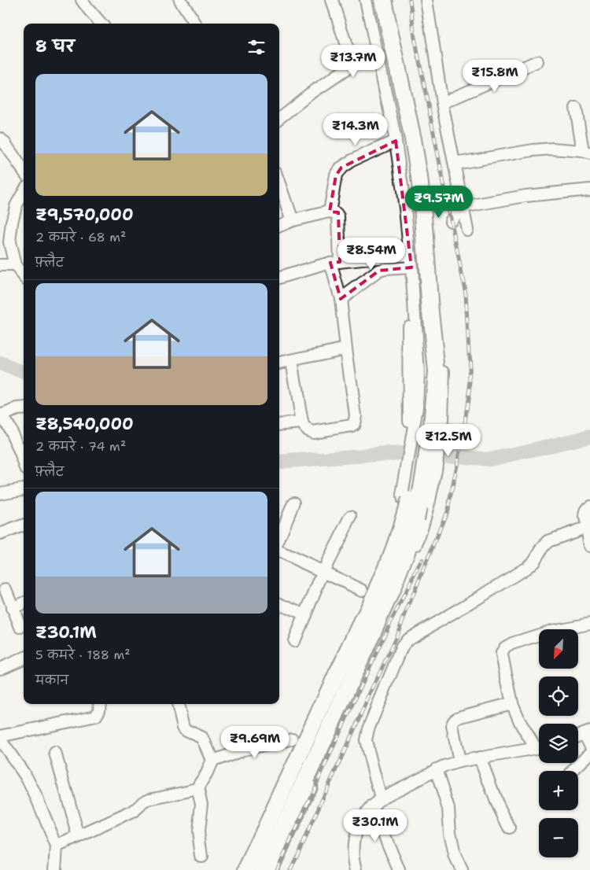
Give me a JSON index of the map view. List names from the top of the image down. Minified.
{"north":"bottom left","page":{"heading":"8 घर","price":["₹13.7M","₹15.8M","₹14.3M","₹9.57M","₹8.54M","₹12.5M","₹9.69M","₹30.1M"],"list":[{"name":"₹9,570,000","note":"2 कमरे · 68 m² · फ़्लैट"},{"name":"₹8,540,000","note":"2 कमरे · 74 m² · फ़्लैट"},{"name":"₹30.1M","note":"5 कमरे · 188 m² · मकान"}],"map_buttons":["+","−"]}}
